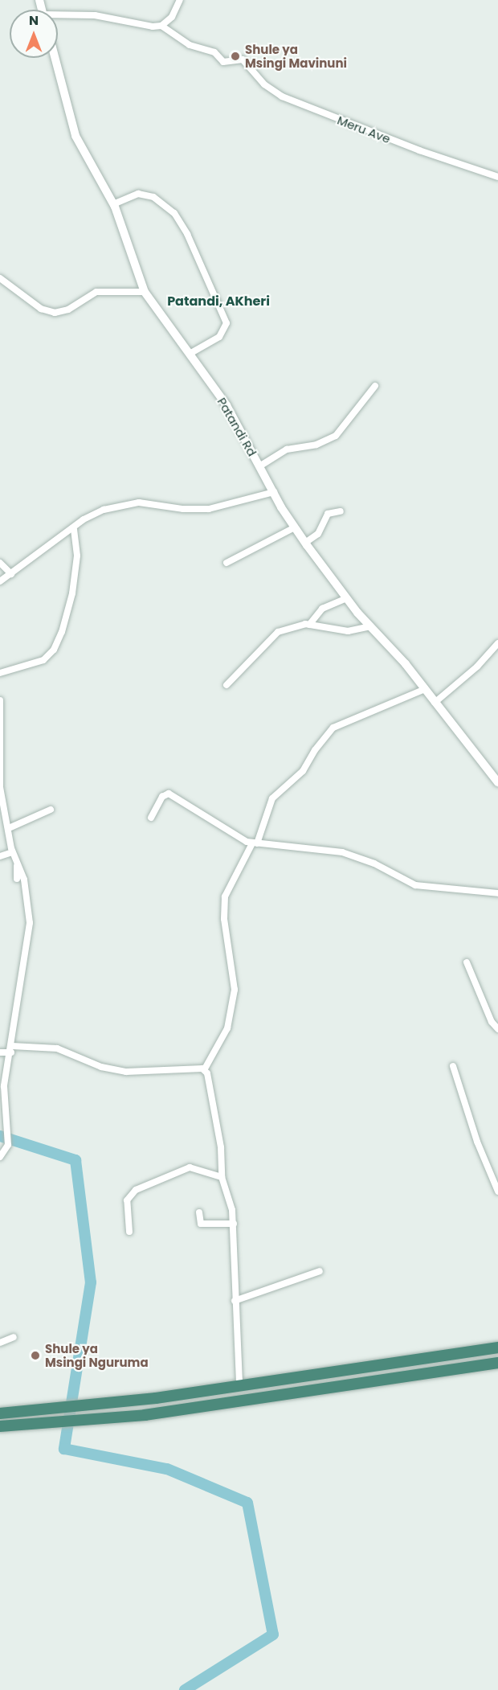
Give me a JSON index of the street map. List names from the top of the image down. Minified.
{"streets":{"street":["Meru Ave","Patandi Rd"]},"districts":["Patandi, AKheri"],"places":["Shule ya Msingi Mavinuni","Shule ya Msingi Nguruma"],"north":"top"}
